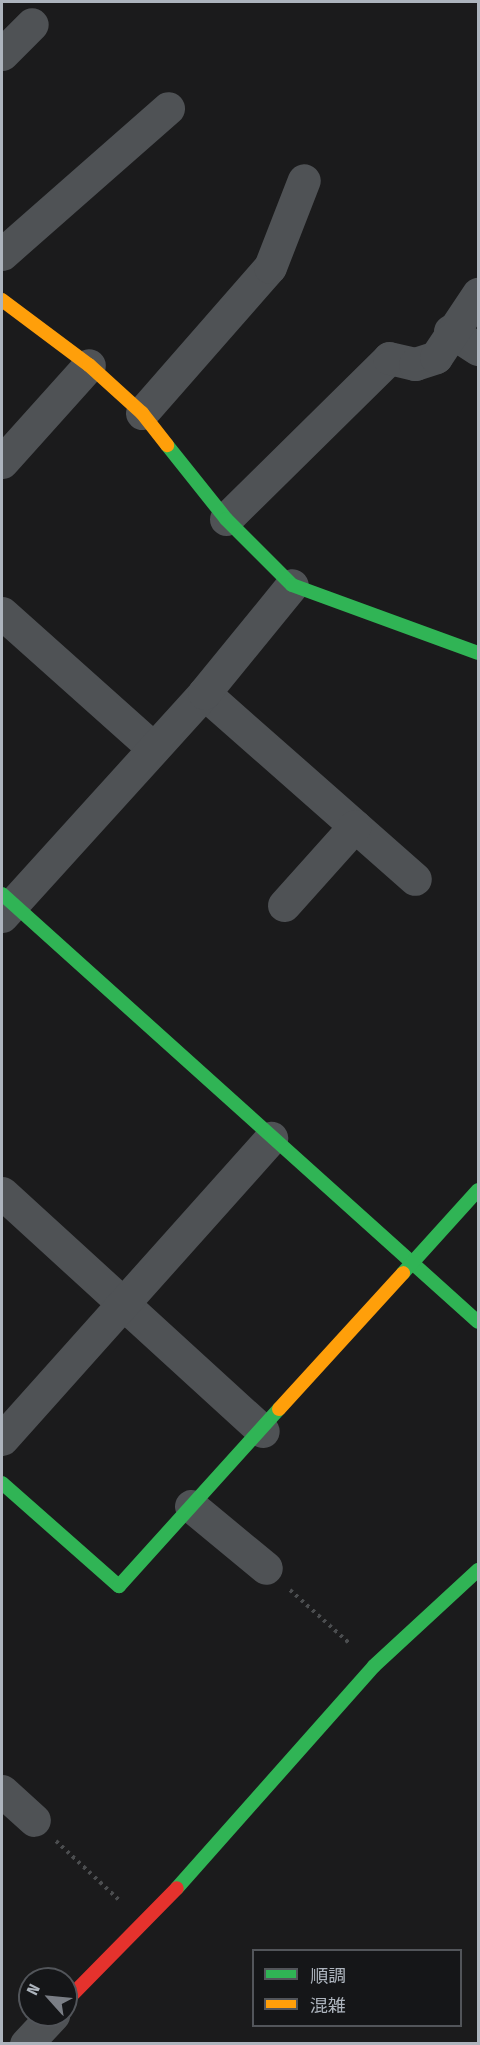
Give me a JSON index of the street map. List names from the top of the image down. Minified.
{"legend":["順調","混雑"],"north":"top left"}
